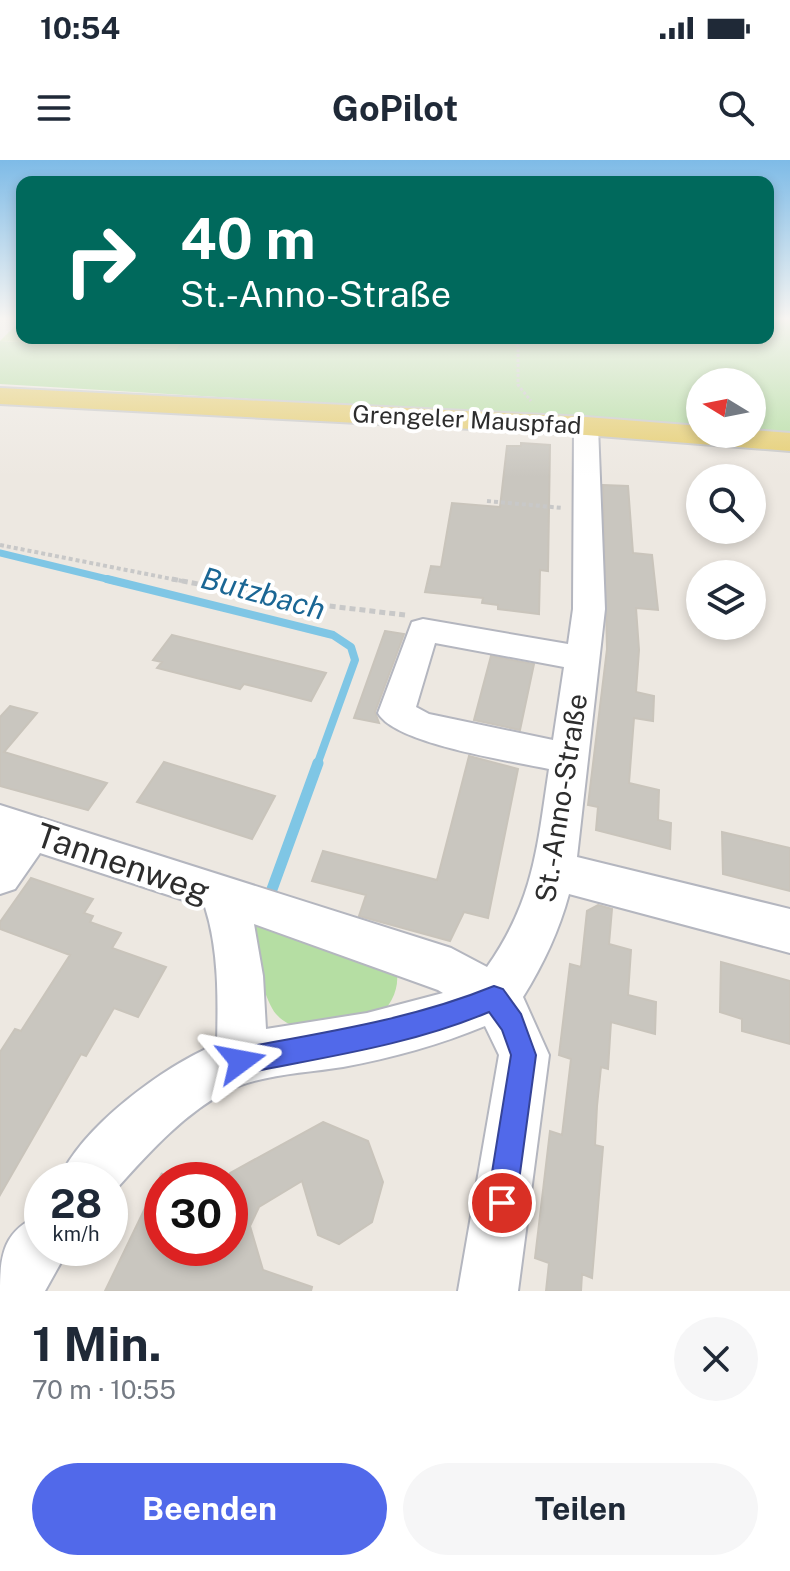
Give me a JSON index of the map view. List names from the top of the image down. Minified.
{"streets":{"main road":["Grengeler Mauspfad"],"street":["St.-Anno-Straße","Tannenweg"]},"crossings":[["Grengeler Mauspfad","St.-Anno-Straße"]],"water":["Butzbach"],"north":"left","page":{"status":"10:54","header":"GoPilot","turn":["40 m","St.-Anno-Straße"],"speed":"28 km/h","limit":"30","heading":["1 Min.","70 m · 10:55"],"buttons":["Beenden","Teilen"]}}
